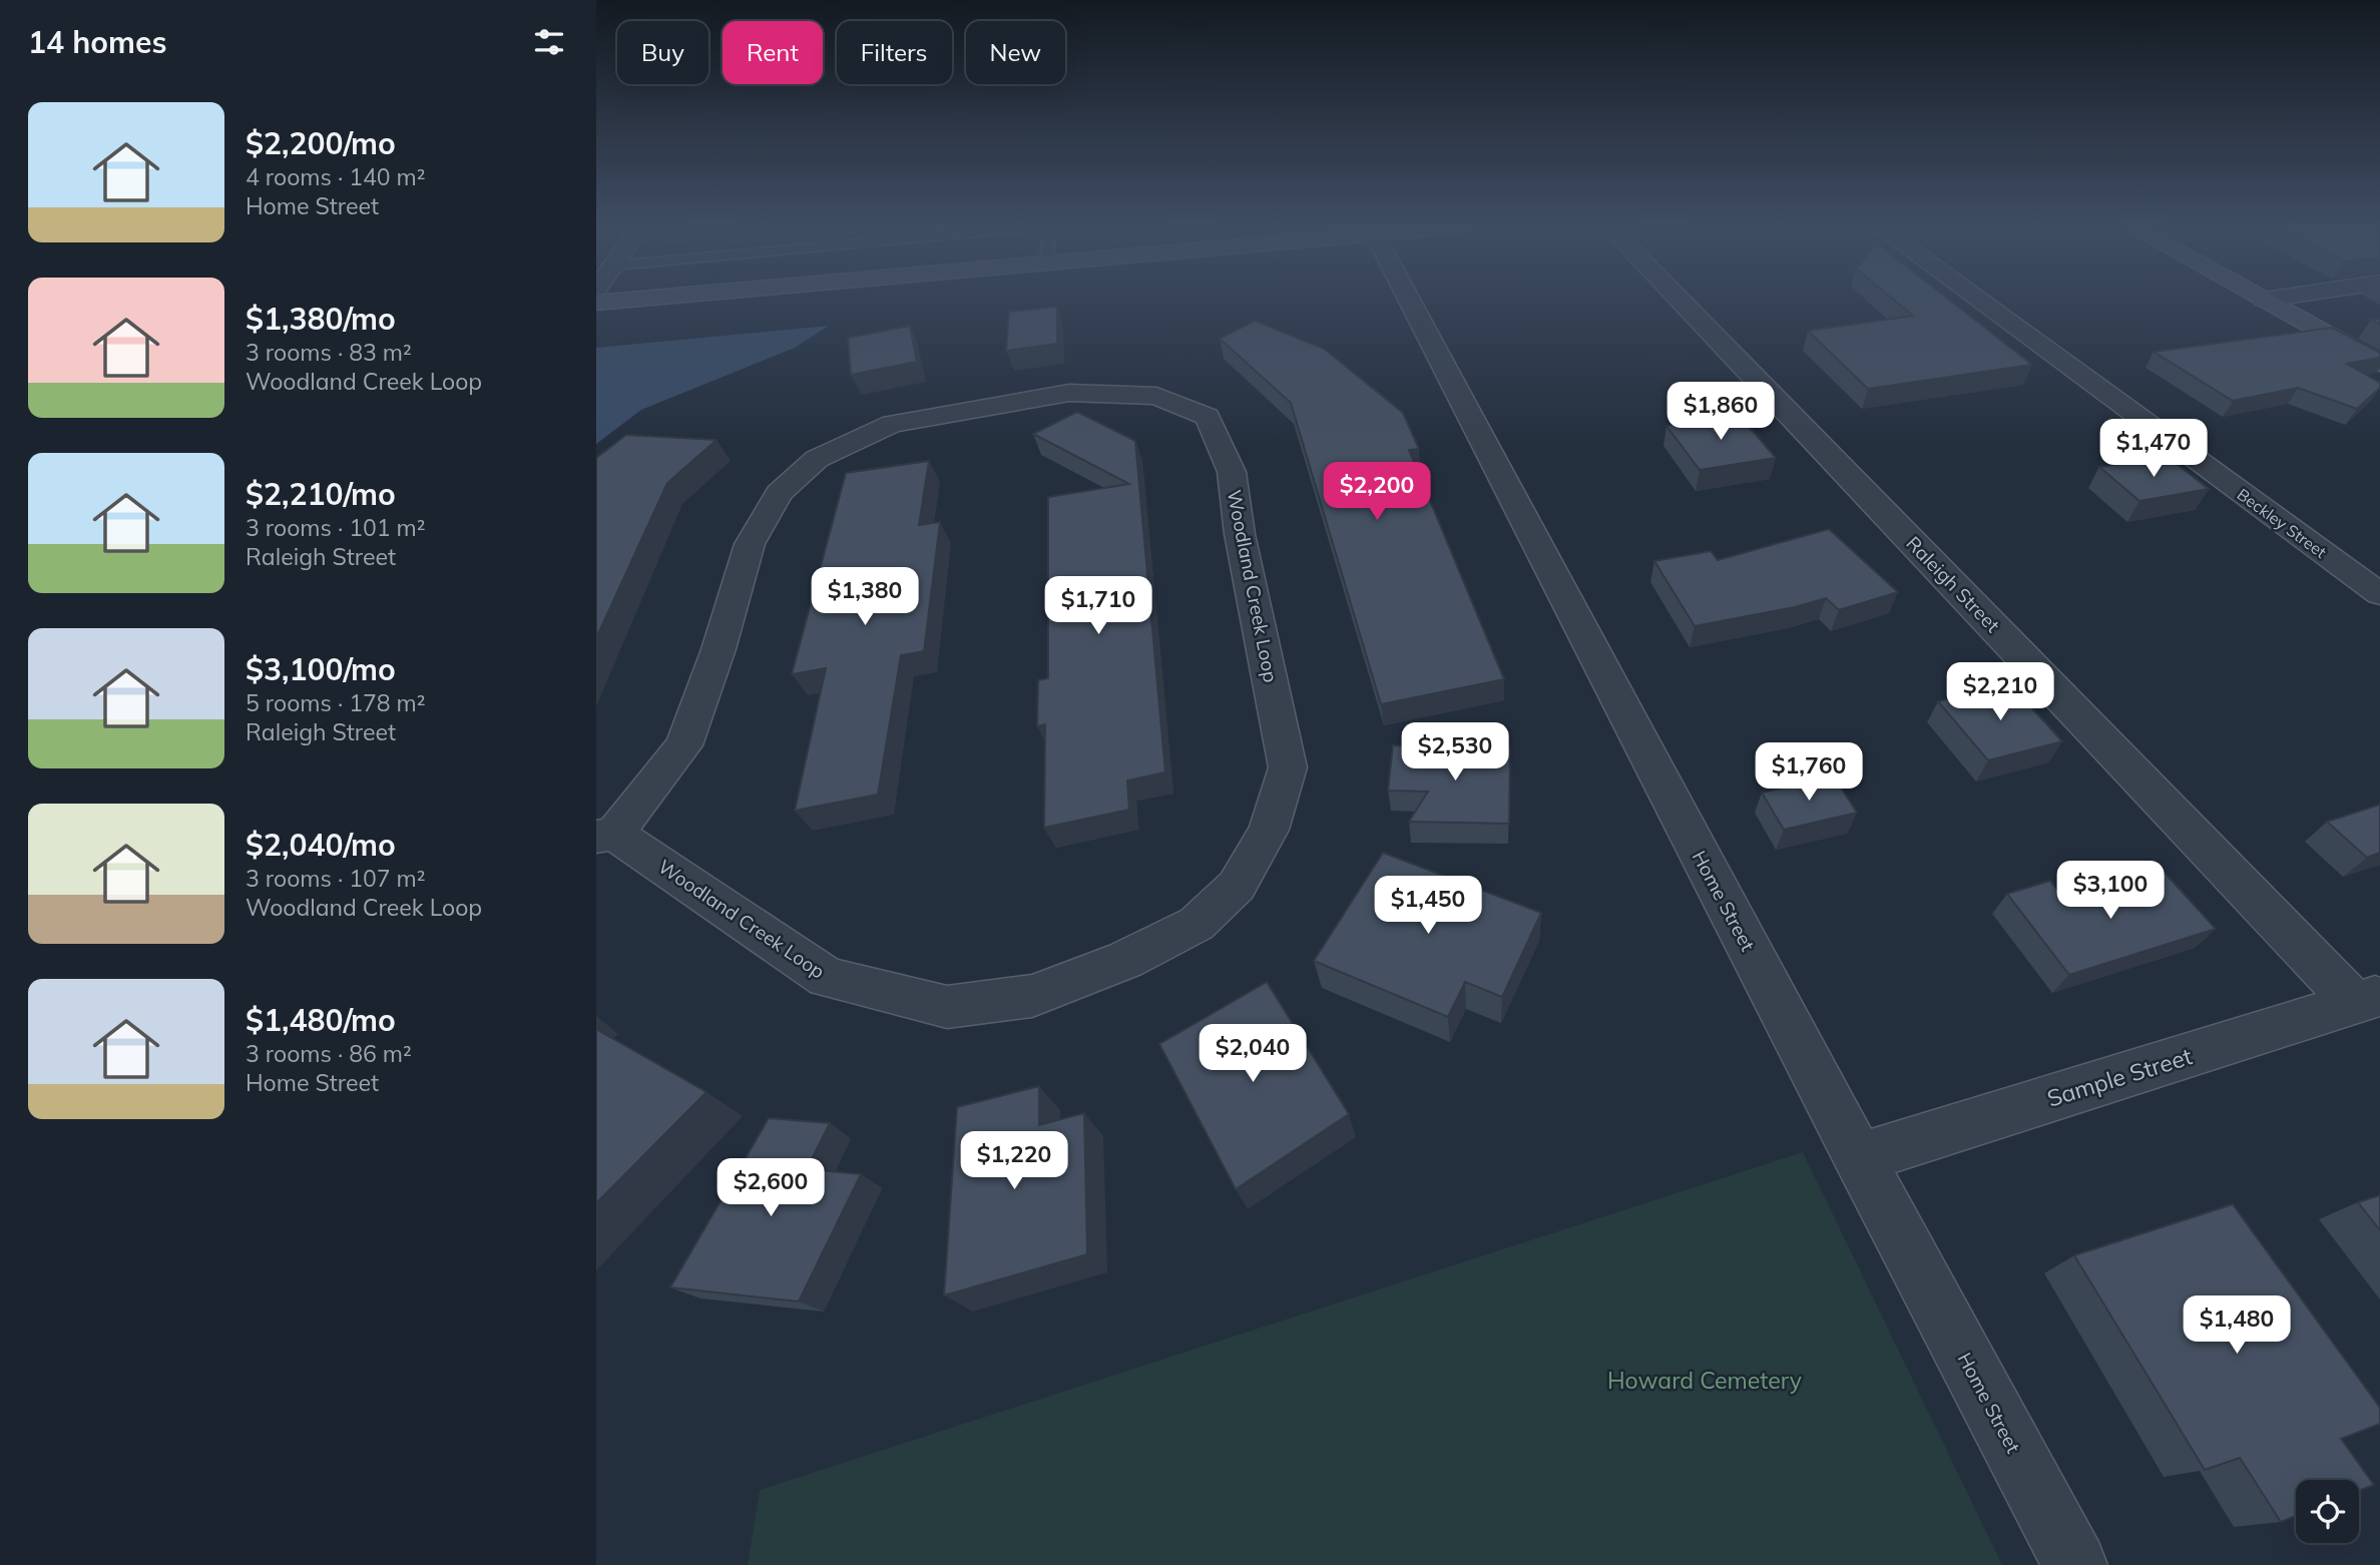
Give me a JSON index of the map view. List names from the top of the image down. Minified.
{"streets":{"street":["Beckley Street","Raleigh Street","Woodland Creek Loop","Home Street","Sample Street"]},"crossings":[["Raleigh Street","Sample Street"],["Home Street","Sample Street"]],"parks":["Howard Cemetery"],"page":{"heading":"14 homes","chip":["Buy","Rent","Filters","New"],"list":[{"name":"$2,200/mo","note":"4 rooms · 140 m² · Home Street"},{"name":"$1,380/mo","note":"3 rooms · 83 m² · Woodland Creek Loop"},{"name":"$2,210/mo","note":"3 rooms · 101 m² · Raleigh Street"},{"name":"$3,100/mo","note":"5 rooms · 178 m² · Raleigh Street"},{"name":"$2,040/mo","note":"3 rooms · 107 m² · Woodland Creek Loop"},{"name":"$1,480/mo","note":"3 rooms · 86 m² · Home Street"}],"price":["$1,860","$1,470","$2,200","$1,380","$1,710","$2,210","$2,530","$1,760","$3,100","$1,450","$2,040","$1,220","$2,600","$1,480"]}}
